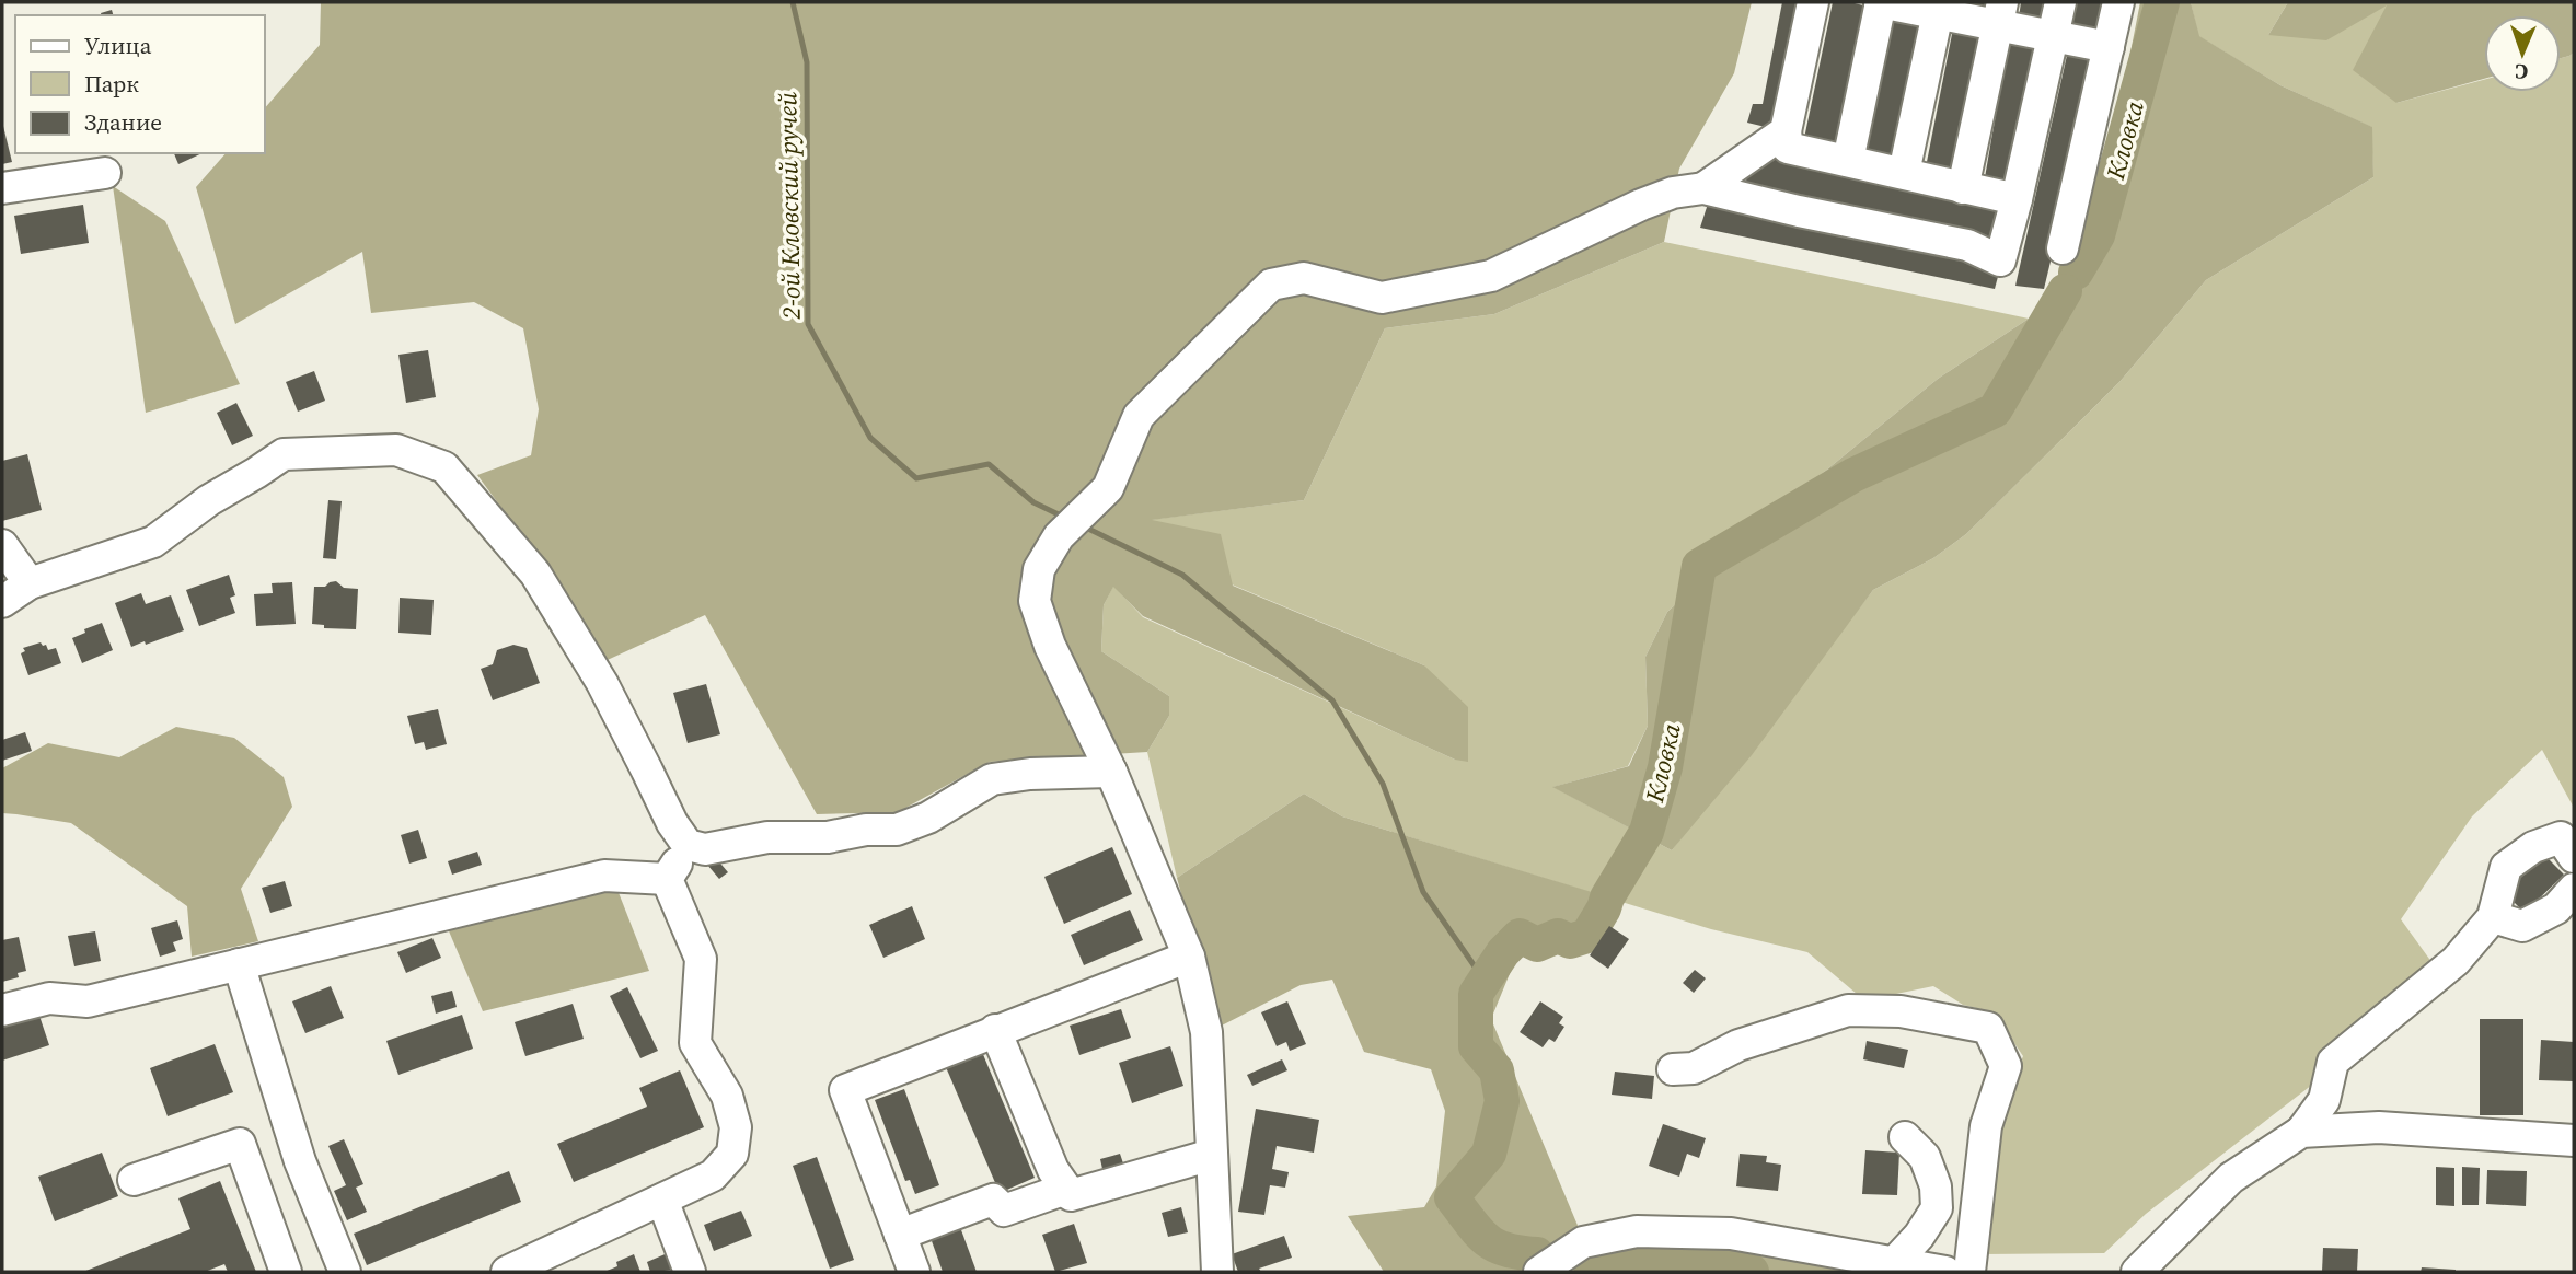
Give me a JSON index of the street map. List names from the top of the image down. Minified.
{"water":["Кловка","2-ой Кловский ручей"],"legend":["Улица","Парк","Здание"],"north":"bottom"}
